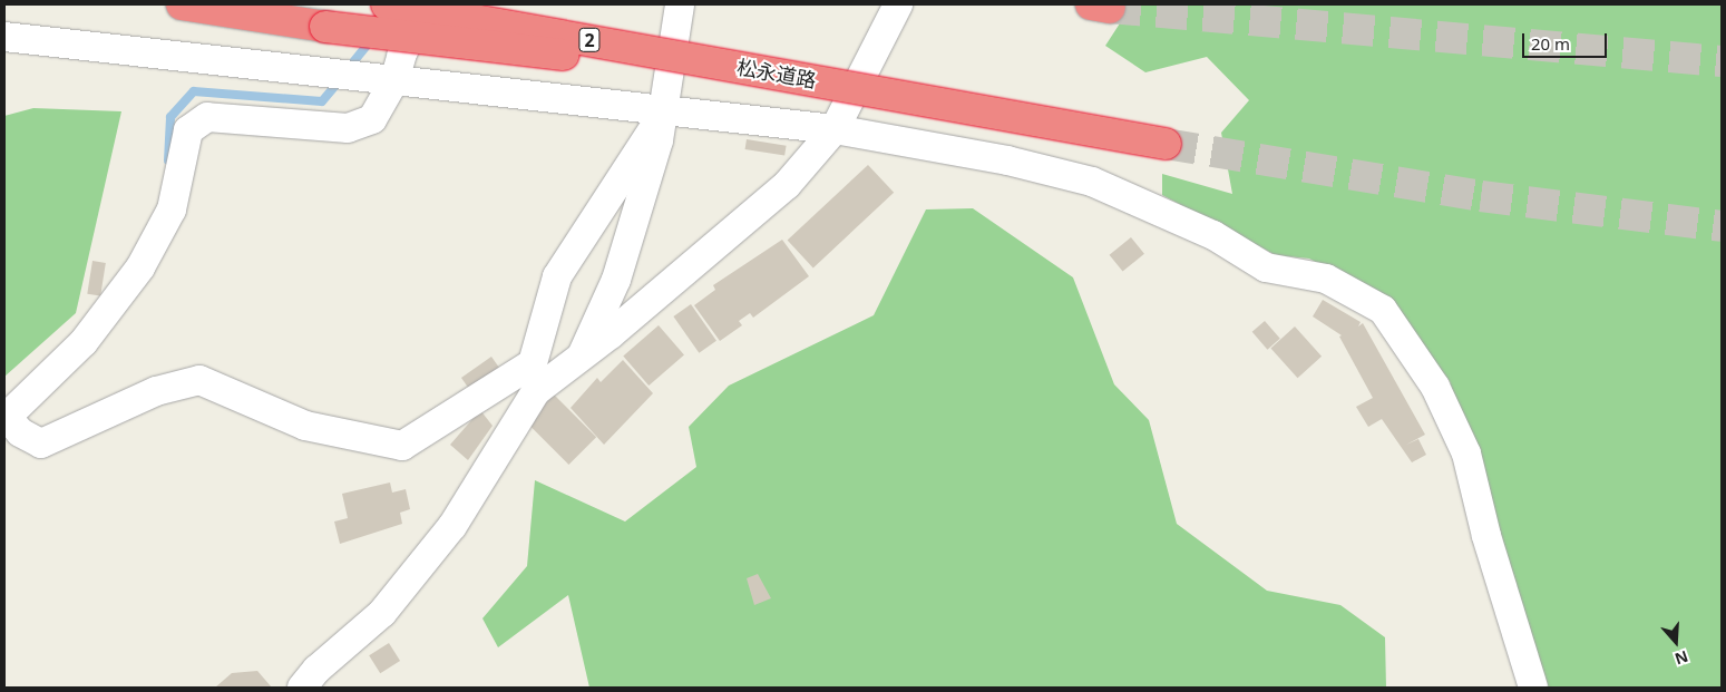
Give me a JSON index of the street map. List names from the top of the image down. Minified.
{"streets":{"highway":["2","松永道路"]},"scale_bar":"20 m","north":"bottom"}
